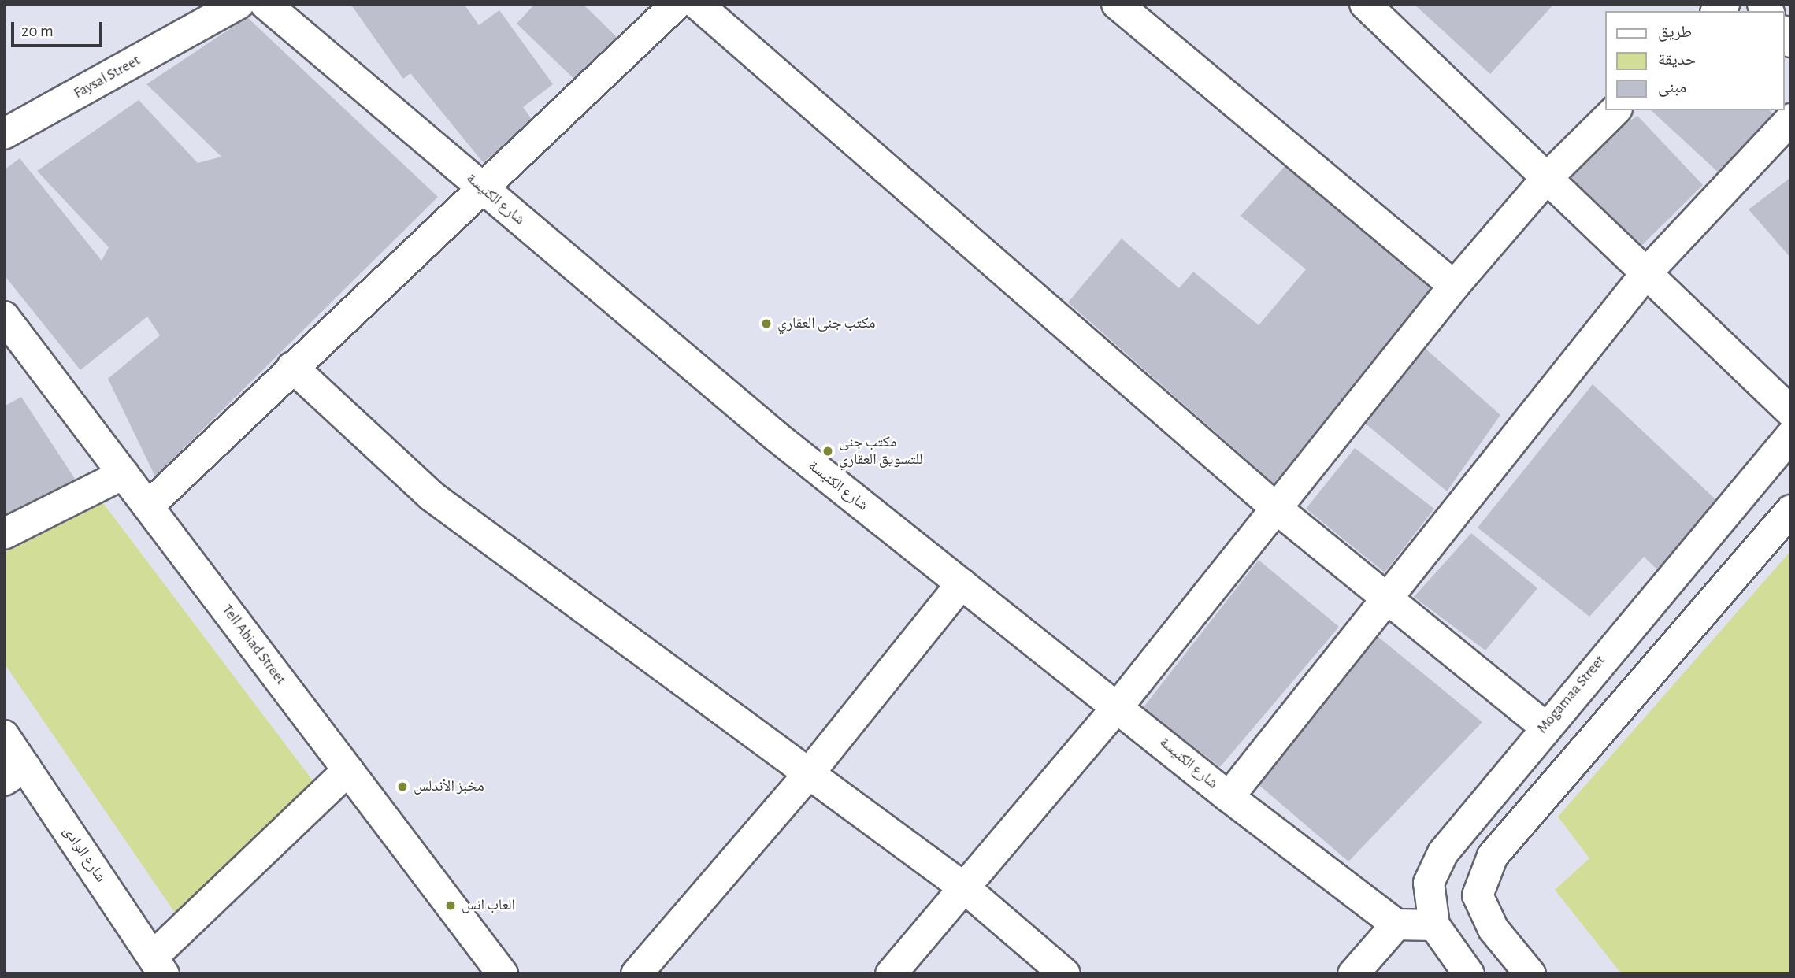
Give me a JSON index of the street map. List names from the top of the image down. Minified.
{"streets":{"street":["Faysal Street","شارع الكنيسة","Tell Abiad Street","Mogamaa Street","شارع الوادى"]},"places":["مكتب جنى العقاري","مكتب جنى للتسويق العقاري","مخبز الأندلس","العاب انس"],"legend":["طريق","حديقة","مبنى"],"scale_bar":"20 m"}
